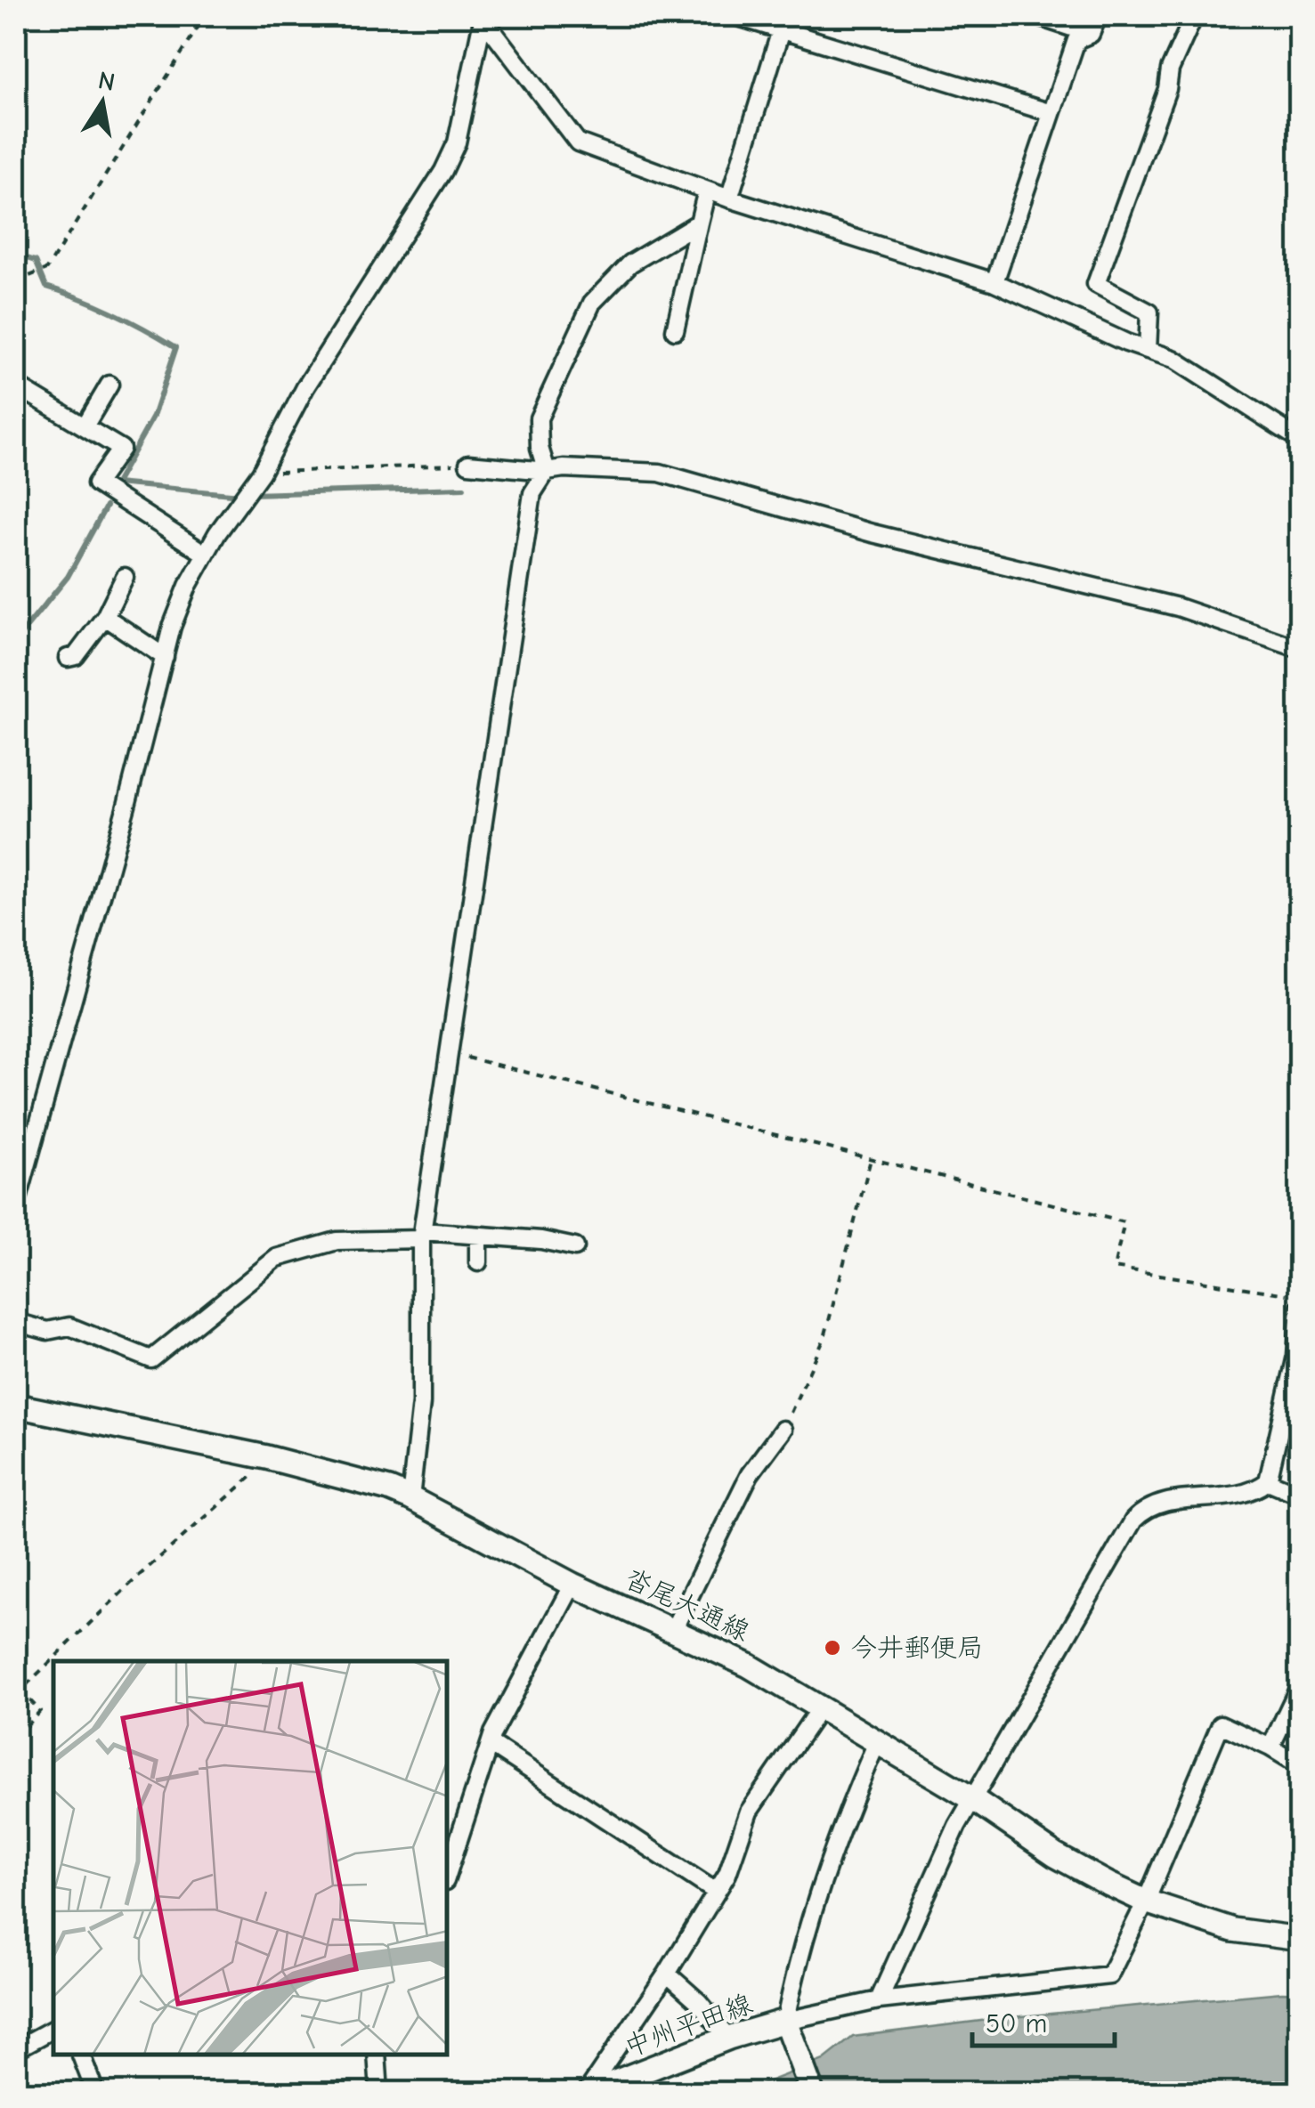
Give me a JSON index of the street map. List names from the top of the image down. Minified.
{"streets":{"main road":["沓尾大通線","中州平田線"]},"places":["今井郵便局"],"scale_bar":"50 m","north":"top"}
